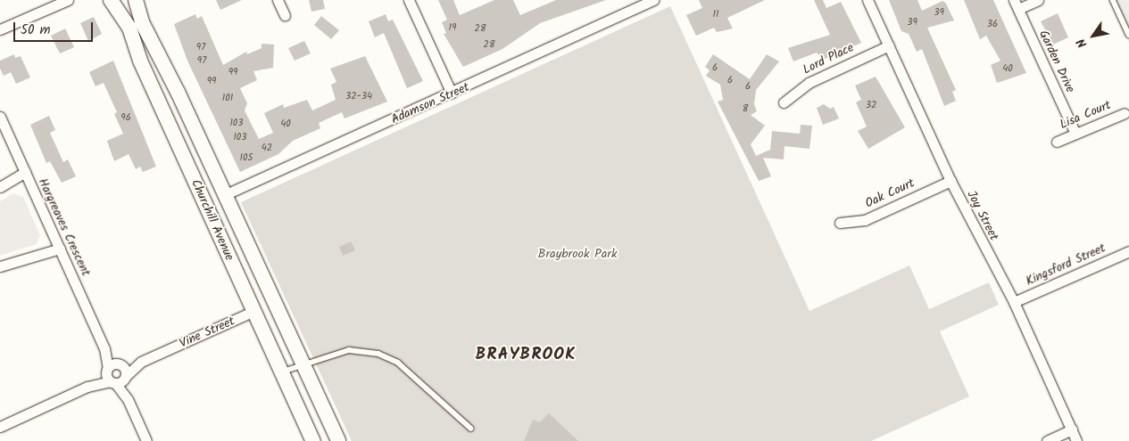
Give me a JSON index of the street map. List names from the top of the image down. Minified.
{"streets":{"main road":["Adamson Street","Churchill Avenue","Vine Street"],"street":["Lord Place","Garden Drive","Lisa Court","Oak Court","Joy Street","Hargreaves Crescent","Kingsford Street"]},"crossings":[["Lord Place","Joy Street"],["Garden Drive","Lisa Court"],["Adamson Street","Churchill Avenue"],["Oak Court","Joy Street"],["Joy Street","Kingsford Street"],["Churchill Avenue","Vine Street"],["Hargreaves Crescent","Vine Street"]],"districts":["BRAYBROOK"],"parks":["Braybrook Park"],"house_numbers":["39","11","39","36","19","28","28","97","97","6","40","99","6","99","6","32-34","101","32","8","96","103","40","103","42","105"],"scale_bar":"50 m","north":"bottom left"}
